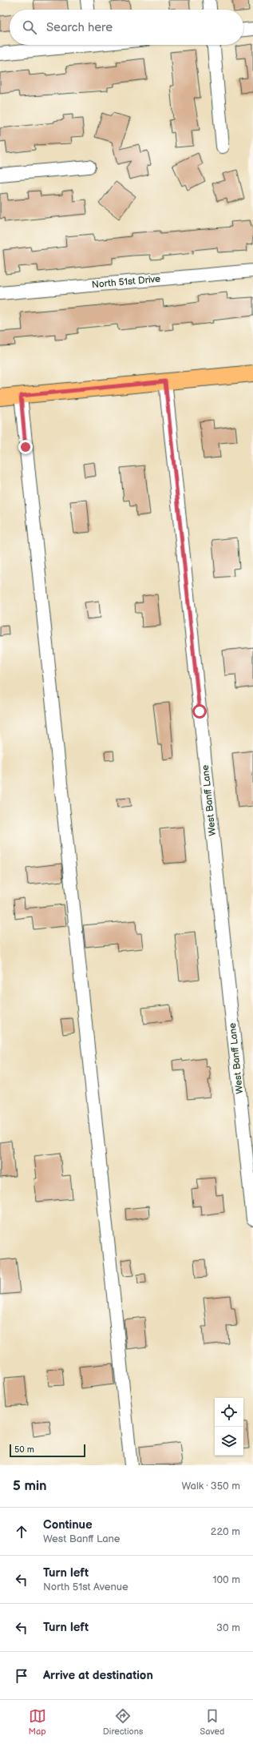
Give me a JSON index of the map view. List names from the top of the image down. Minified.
{"streets":{"street":["North 51st Drive","West Banff Lane"]},"scale_bar":"50 m","page":{"search":"Search here","scale":"50 m","heading":["5 min","Walk · 350 m"],"list":[["Continue","West Banff Lane","220 m"],["Turn left","North 51st Avenue","100 m"],["Turn left","30 m"],"Arrive at destination"],"nav":["Map","Directions","Saved"]}}
